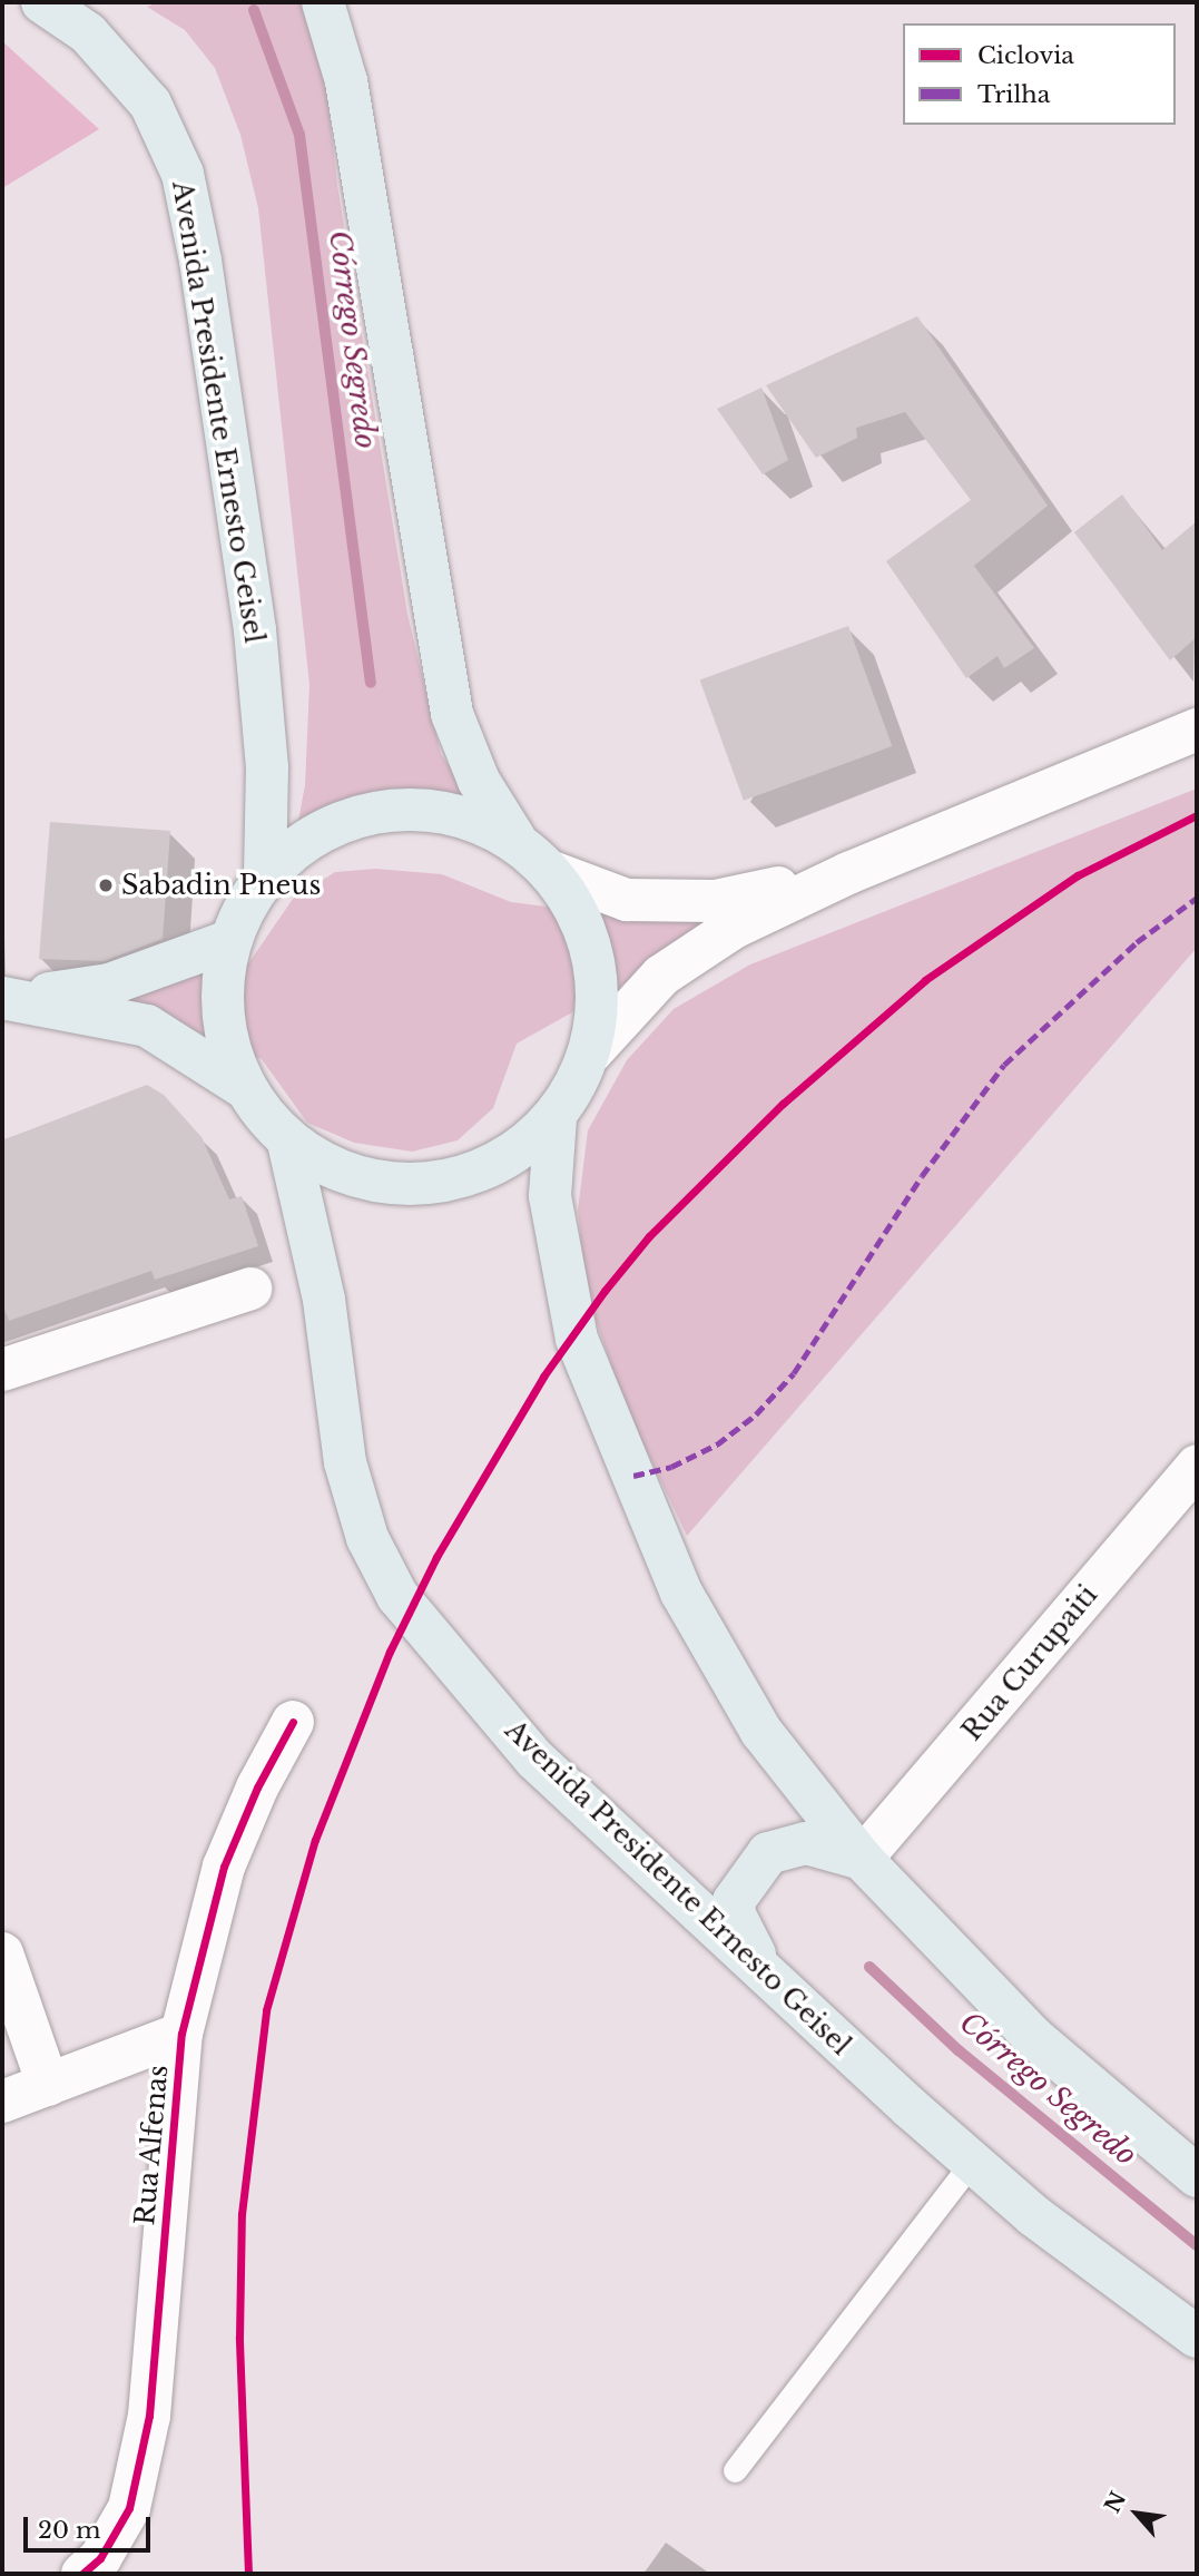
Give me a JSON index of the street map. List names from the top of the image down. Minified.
{"streets":{"main road":["Avenida Presidente Ernesto Geisel"],"street":["Rua Curupaiti","Rua Alfenas"]},"water":["Córrego Segredo"],"places":["Sabadin Pneus"],"legend":["Ciclovia","Trilha"],"scale_bar":"20 m","north":"top left"}
